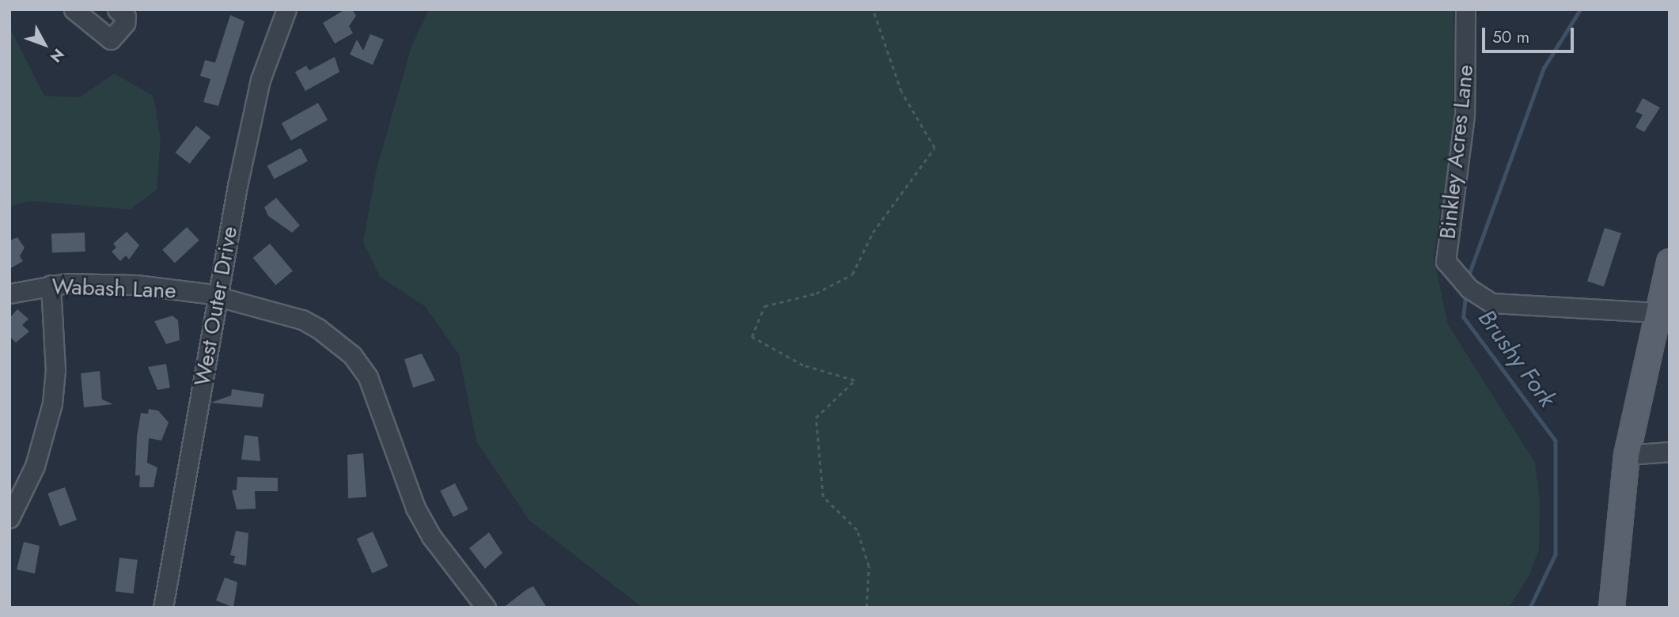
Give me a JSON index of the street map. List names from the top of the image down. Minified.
{"streets":{"street":["Binkley Acres Lane","Wabash Lane","West Outer Drive"]},"crossings":[["Wabash Lane","West Outer Drive"]],"water":["Brushy Fork"],"scale_bar":"50 m","north":"bottom right"}
